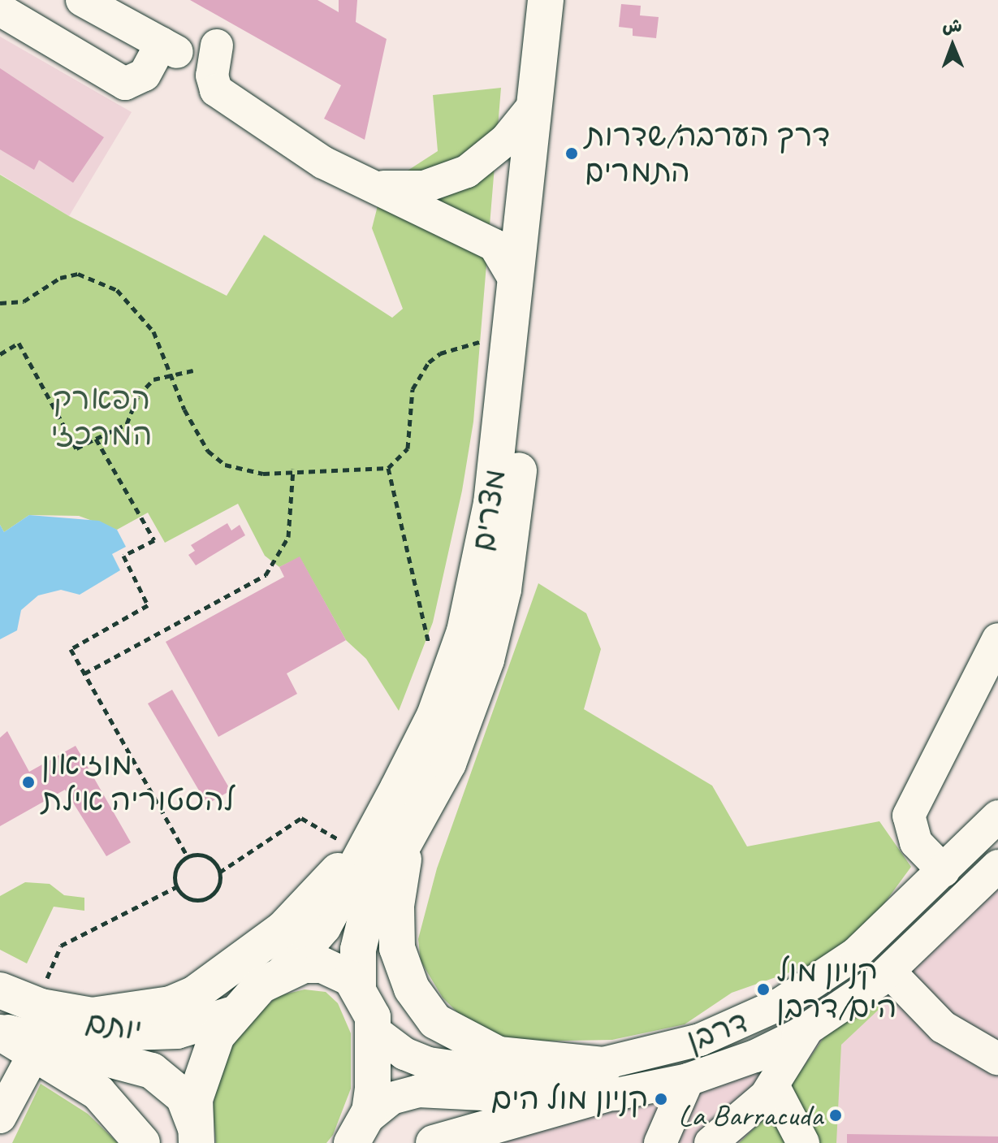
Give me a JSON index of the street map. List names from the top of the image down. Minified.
{"streets":{"main road":["מצרים","יותם"],"street":["דרבן"]},"parks":["הפארק המרכזי"],"places":["דרך הערבה/שדרות התמרים","מוזיאון להסטוריה אילת","קניון מול הים/דרבן","קניון מול הים","La Barracuda"],"north":"top"}
